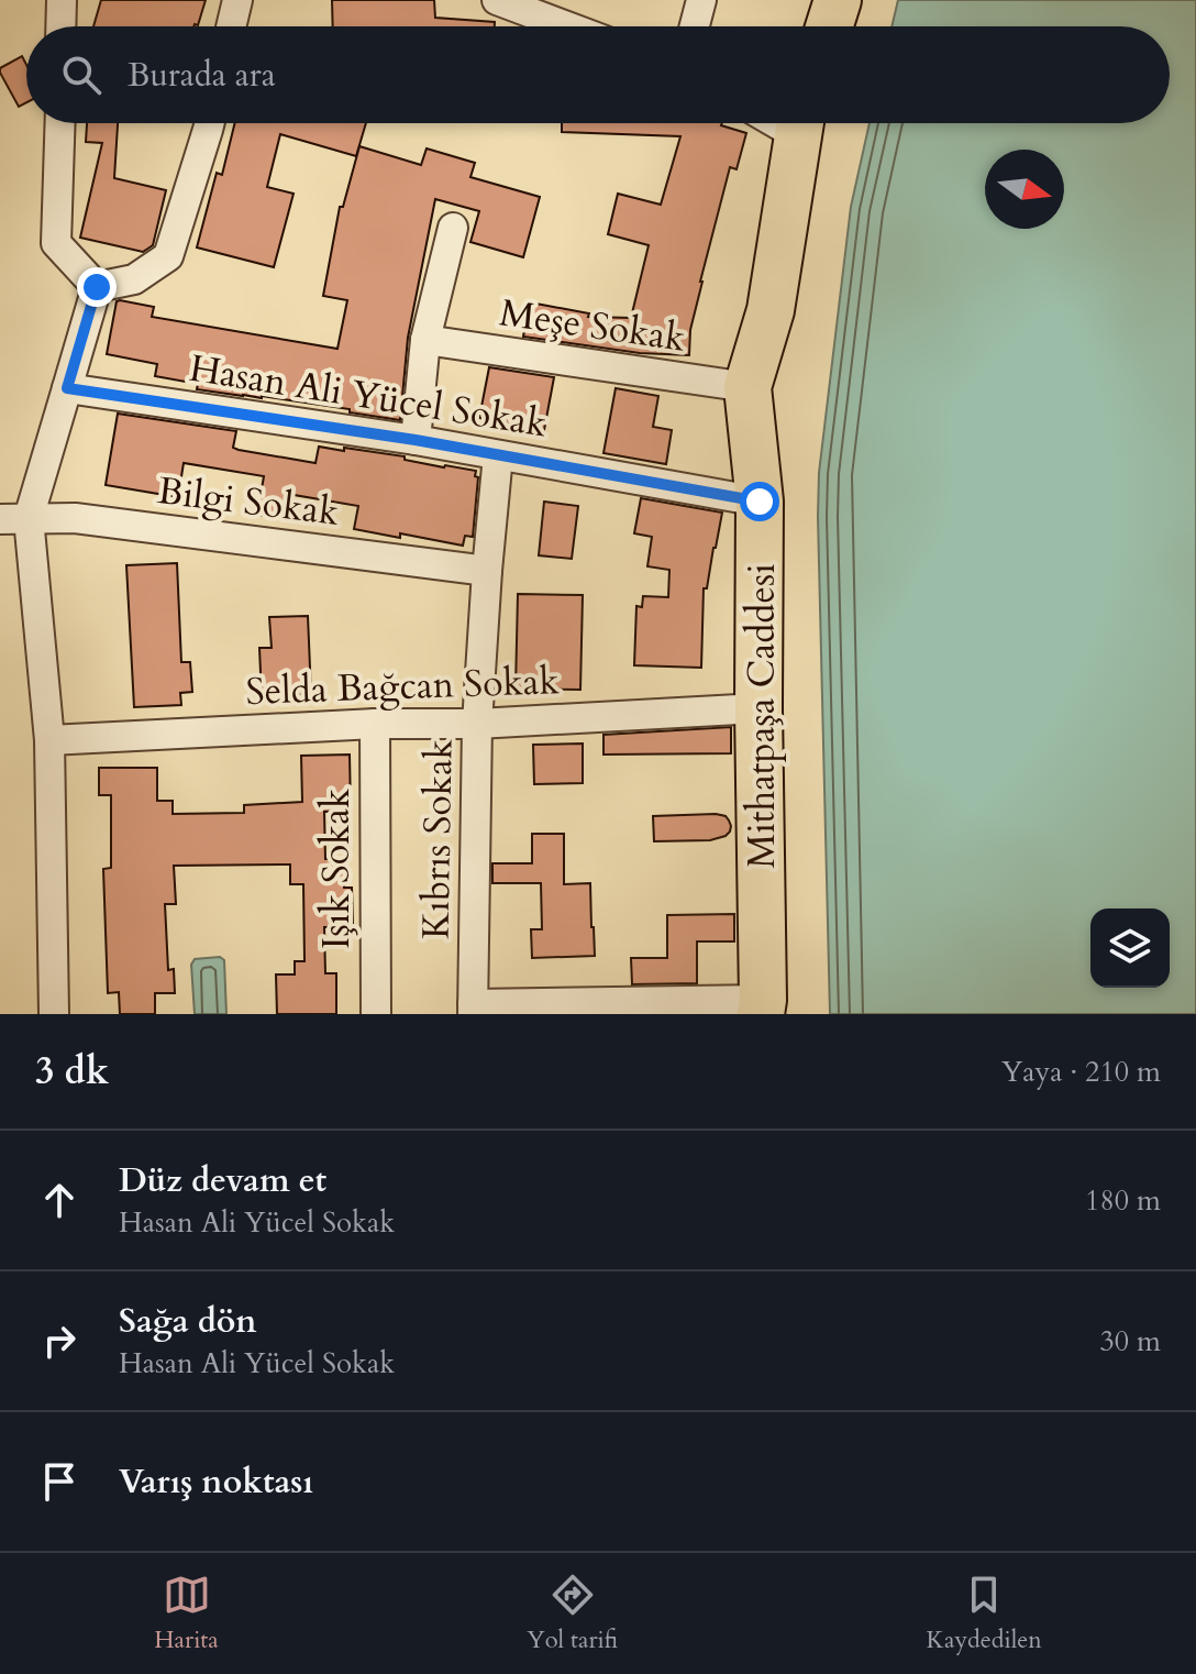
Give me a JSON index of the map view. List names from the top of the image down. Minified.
{"streets":{"main road":["Mithatpaşa Caddesi"],"street":["Meşe Sokak","Hasan Ali Yücel Sokak","Bilgi Sokak","Selda Bağcan Sokak","Kıbrıs Sokak","Işık Sokak"]},"crossings":[["Meşe Sokak","Mithatpaşa Caddesi"],["Hasan Ali Yücel Sokak","Mithatpaşa Caddesi"],["Hasan Ali Yücel Sokak","Kıbrıs Sokak"],["Bilgi Sokak","Kıbrıs Sokak"],["Selda Bağcan Sokak","Mithatpaşa Caddesi"],["Selda Bağcan Sokak","Kıbrıs Sokak"],["Selda Bağcan Sokak","Işık Sokak"]],"north":"right","page":{"search":"Burada ara","heading":["3 dk","Yaya · 210 m"],"list":[["Düz devam et","Hasan Ali Yücel Sokak","180 m"],["Sağa dön","Hasan Ali Yücel Sokak","30 m"],"Varış noktası"],"nav":["Harita","Yol tarifi","Kaydedilen"]}}
